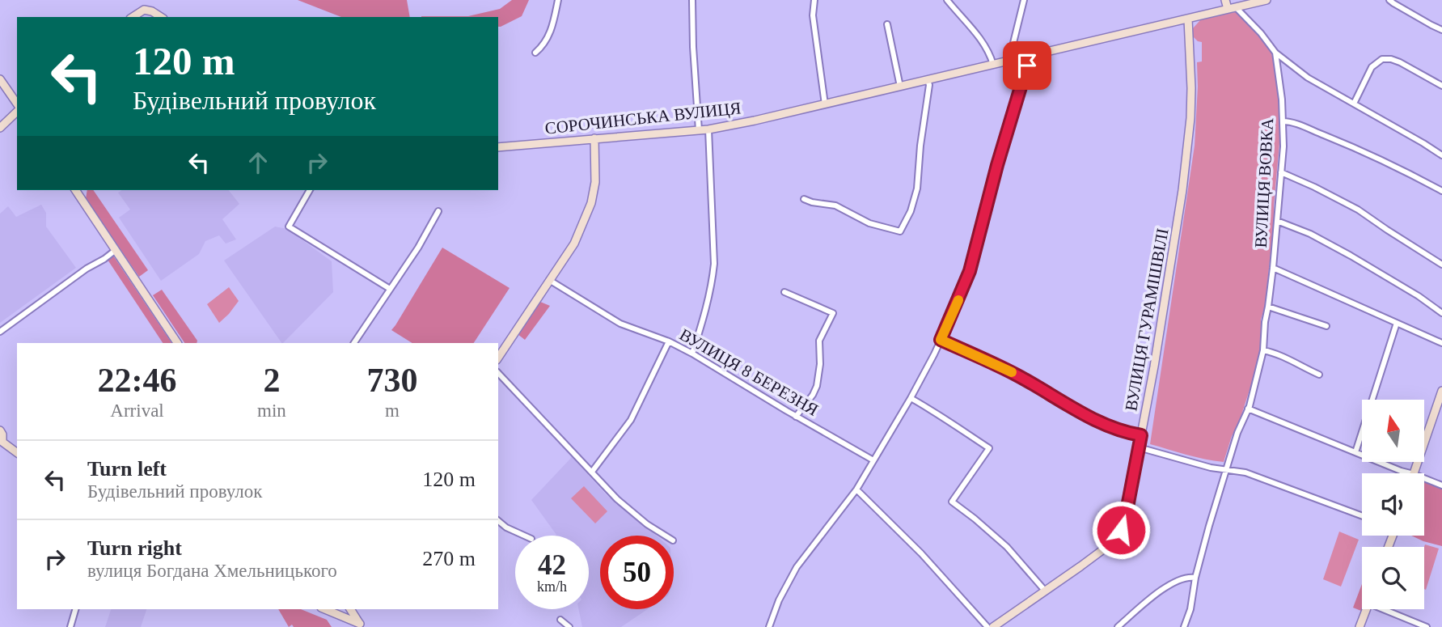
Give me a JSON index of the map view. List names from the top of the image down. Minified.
{"streets":{"main road":["СОРОЧИНСЬКА ВУЛИЦЯ","ВУЛИЦЯ ГУРАМІШВІЛІ"],"street":["ВУЛИЦЯ ВОВКА","ВУЛИЦЯ 8 БЕРЕЗНЯ"]},"crossings":[["СОРОЧИНСЬКА ВУЛИЦЯ","ВУЛИЦЯ ГУРАМІШВІЛІ"]],"north":"top","page":{"turn":["120 m","Будівельний провулок"],"eta":["22:46","Arrival","2","min","730","m"],"list":[{"name":"Turn left","note":"Будівельний провулок","value":"120 m"},{"name":"Turn right","note":"вулиця Богдана Хмельницького","value":"270 m"}],"speed":"42 km/h","limit":"50"}}
